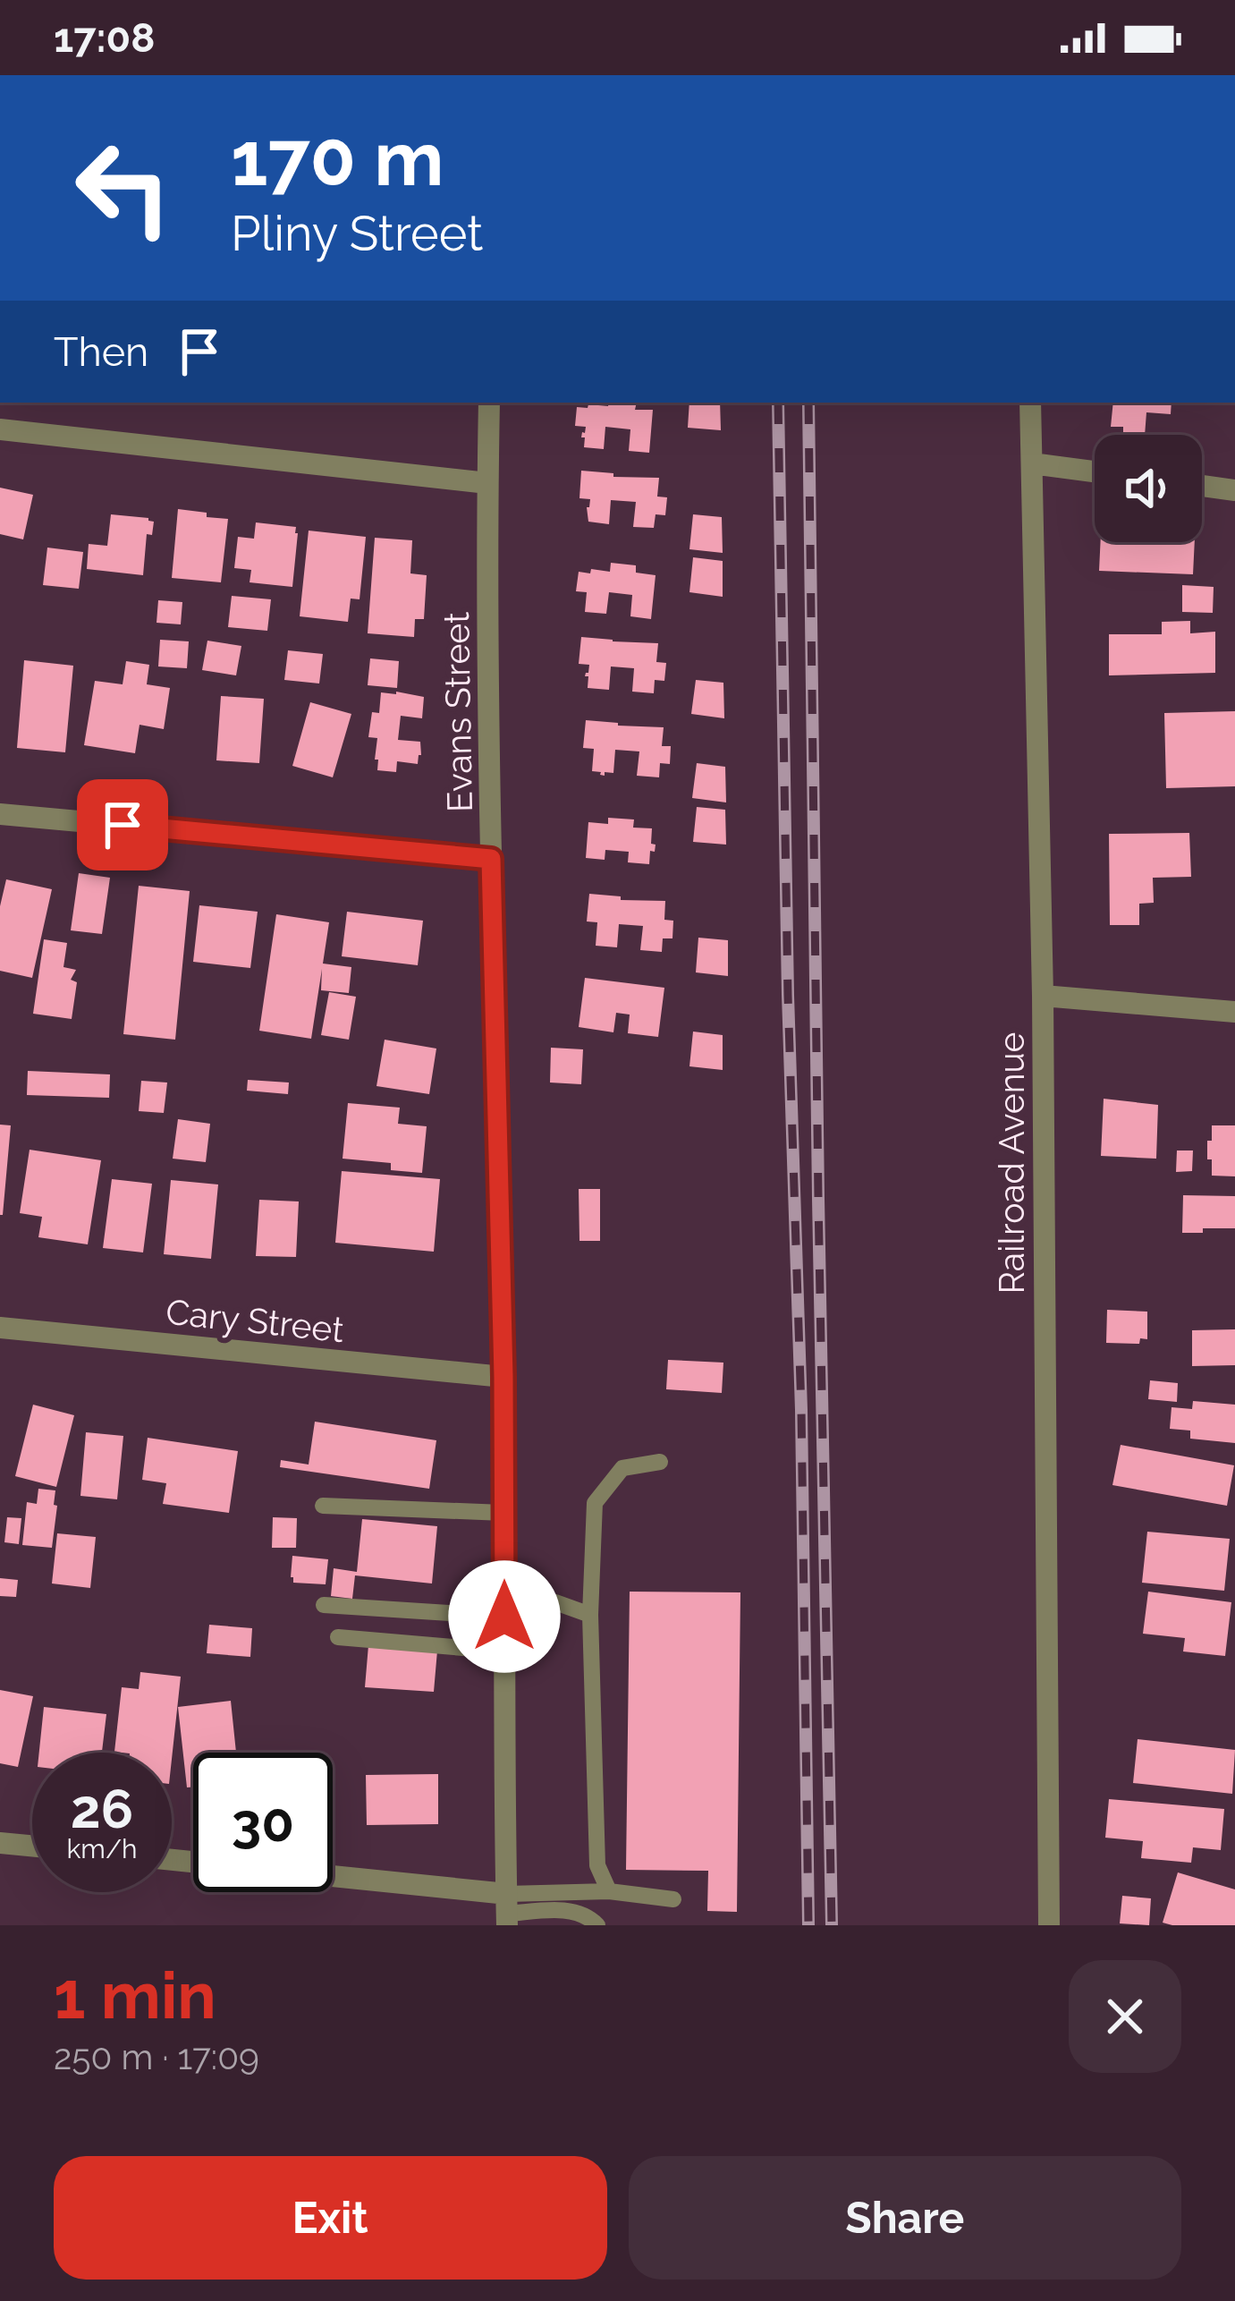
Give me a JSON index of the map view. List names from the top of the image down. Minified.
{"streets":{"street":["Evans Street","Railroad Avenue","Cary Street"]},"crossings":[["Evans Street","Cary Street"]],"page":{"status":"17:08","turn":["170 m","Pliny Street"],"then":"Then","speed":"26 km/h","limit":"30","heading":["1 min","250 m · 17:09"],"buttons":["Exit","Share"]}}
